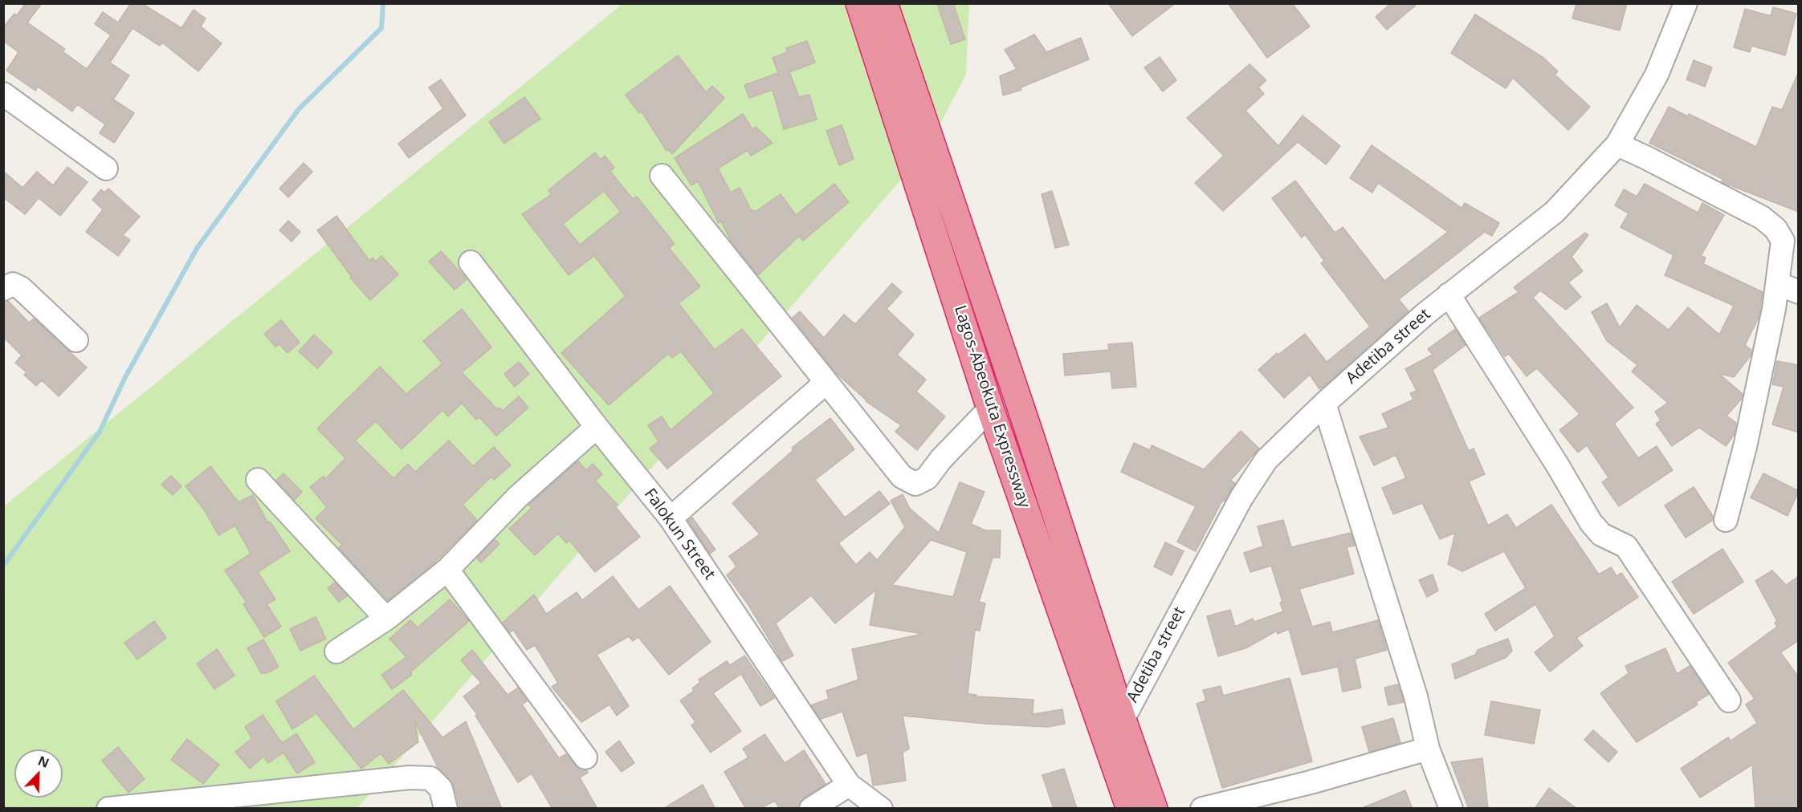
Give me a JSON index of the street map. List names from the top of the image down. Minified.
{"streets":{"highway":["Lagos-Abeokuta Expressway"],"street":["Adetiba street","Falokun Street"]},"crossings":[["Adetiba street","Lagos-Abeokuta Expressway"]],"north":"top right"}
